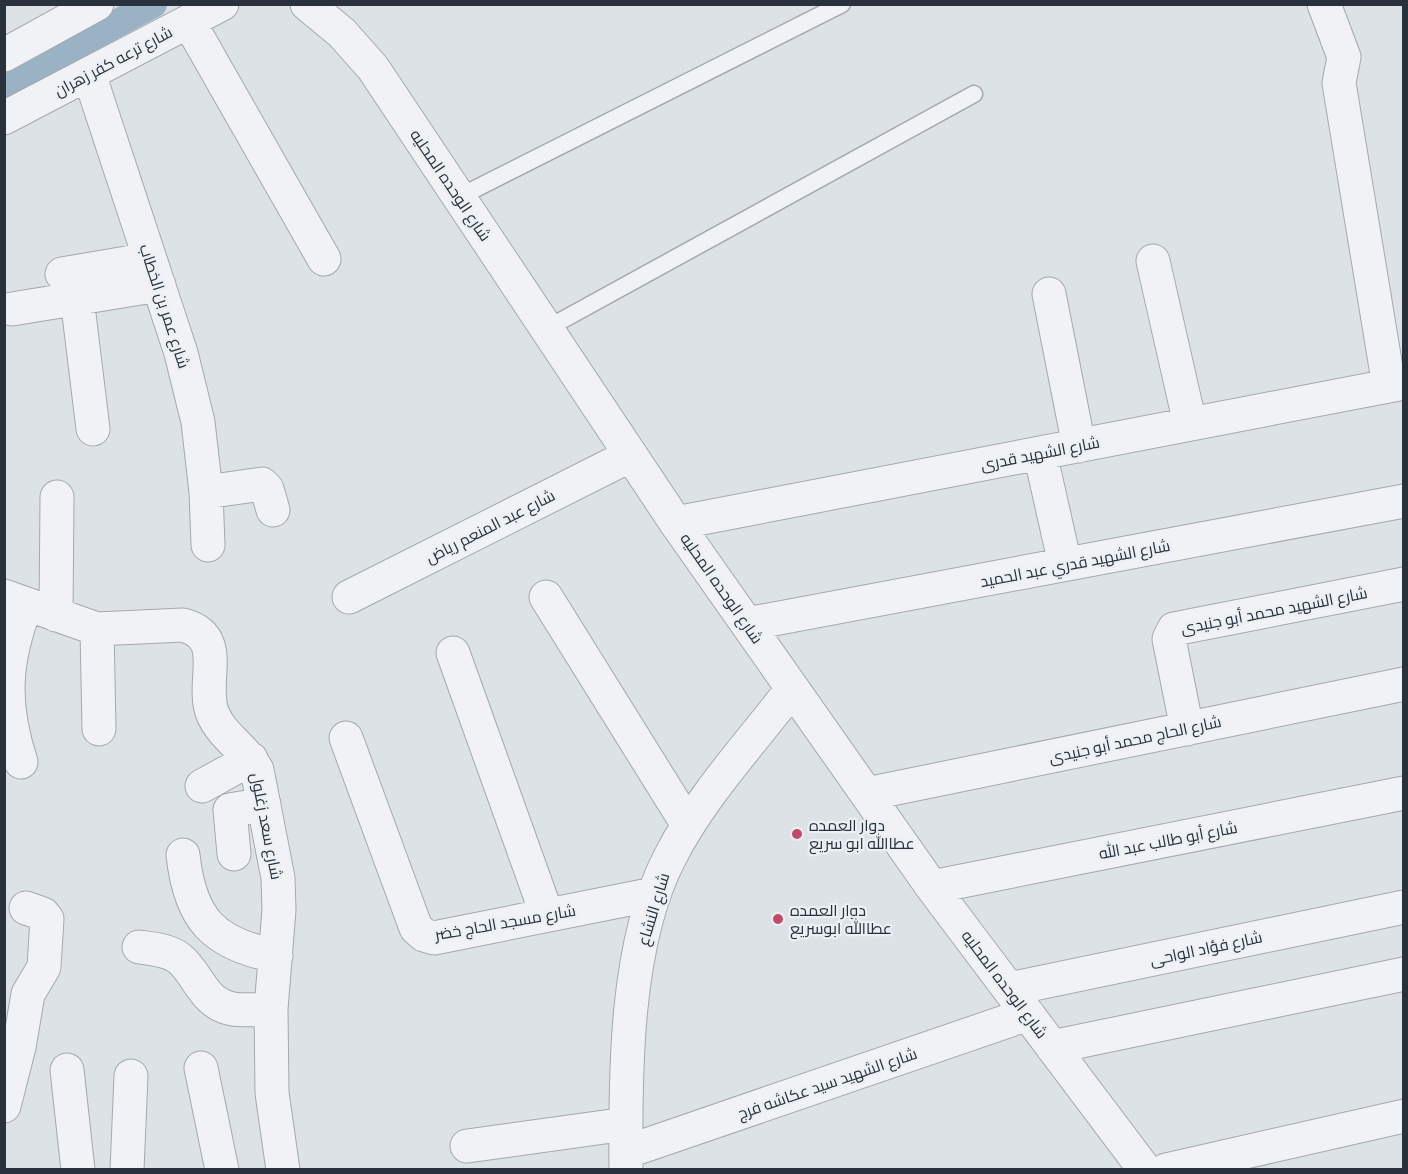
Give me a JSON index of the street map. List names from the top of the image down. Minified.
{"streets":{"street":["شارع ترعه كفر زهران","شارع الوحده المحليه","شارع عمر بن الخطاب","شارع الشهيد قدرى","شارع عبد المنعم رياض","شارع الشهيد قدري عبد الحميد","شارع الشهيد محمد أبو جنيدى","شارع الحاج محمد أبو جنيدى","شارع سعد زغلول","شارع أبو طالب عبد الله","شارع النشاع","شارع مسجد الحاج خضر","شارع فؤاد الواحى","شارع الشهيد سيد عكاشه فرج"]},"crossings":[["شارع ترعه كفر زهران","شارع عمر بن الخطاب"],["شارع الوحده المحليه","شارع الشهيد قدرى"],["شارع الوحده المحليه","شارع عبد المنعم رياض"],["شارع الوحده المحليه","شارع الشهيد قدري عبد الحميد"],["شارع الوحده المحليه","شارع الحاج محمد أبو جنيدى"],["شارع الوحده المحليه","شارع أبو طالب عبد الله"],["شارع الوحده المحليه","شارع النشاع"],["شارع الوحده المحليه","شارع فؤاد الواحى"],["شارع الوحده المحليه","شارع الشهيد سيد عكاشه فرج"],["شارع الشهيد محمد أبو جنيدى","شارع الحاج محمد أبو جنيدى"],["شارع النشاع","شارع مسجد الحاج خضر"],["شارع النشاع","شارع الشهيد سيد عكاشه فرج"],["شارع فؤاد الواحى","شارع الشهيد سيد عكاشه فرج"]],"places":["دوار العمده عطاالله ابو سريع","دوار العمده عطاالله ابوسريع"]}
